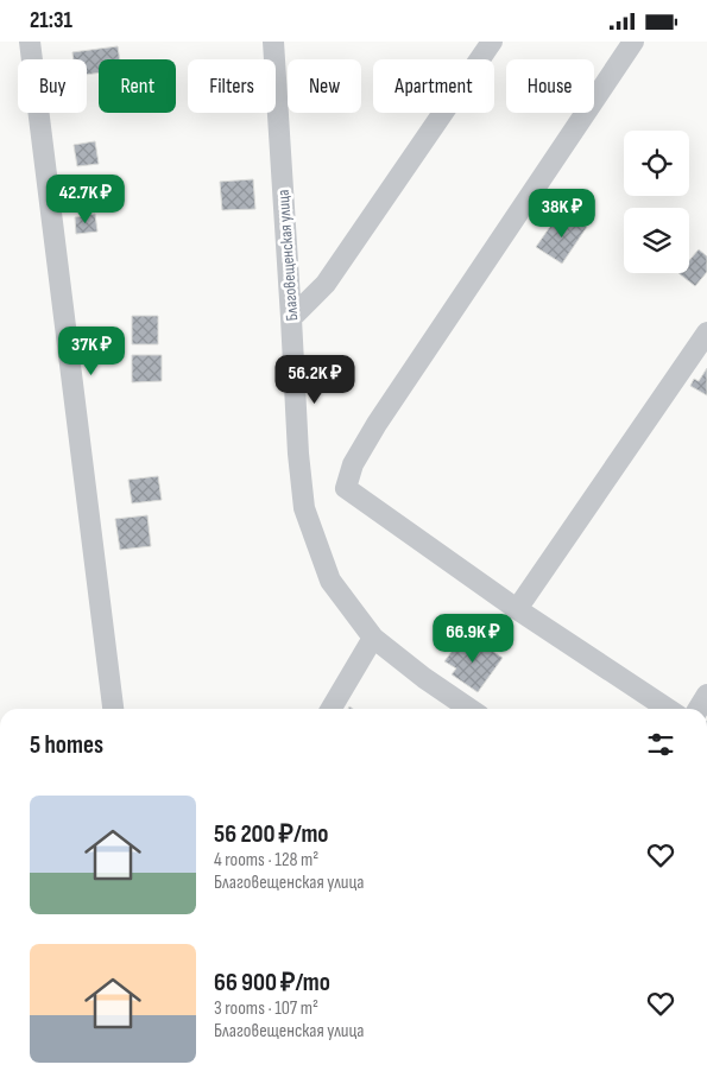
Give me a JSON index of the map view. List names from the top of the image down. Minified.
{"streets":{"street":["Благовещенская улица"]},"page":{"status":"21:31","chip":["Buy","Rent","Filters","New","Apartment","House"],"price":["42.7K ₽","38K ₽","37K ₽","56.2K ₽","66.9K ₽"],"heading":"5 homes","list":[{"name":"56 200 ₽/mo","note":"4 rooms · 128 m² · Благовещенская улица"},{"name":"66 900 ₽/mo","note":"3 rooms · 107 m² · Благовещенская улица"}]}}
